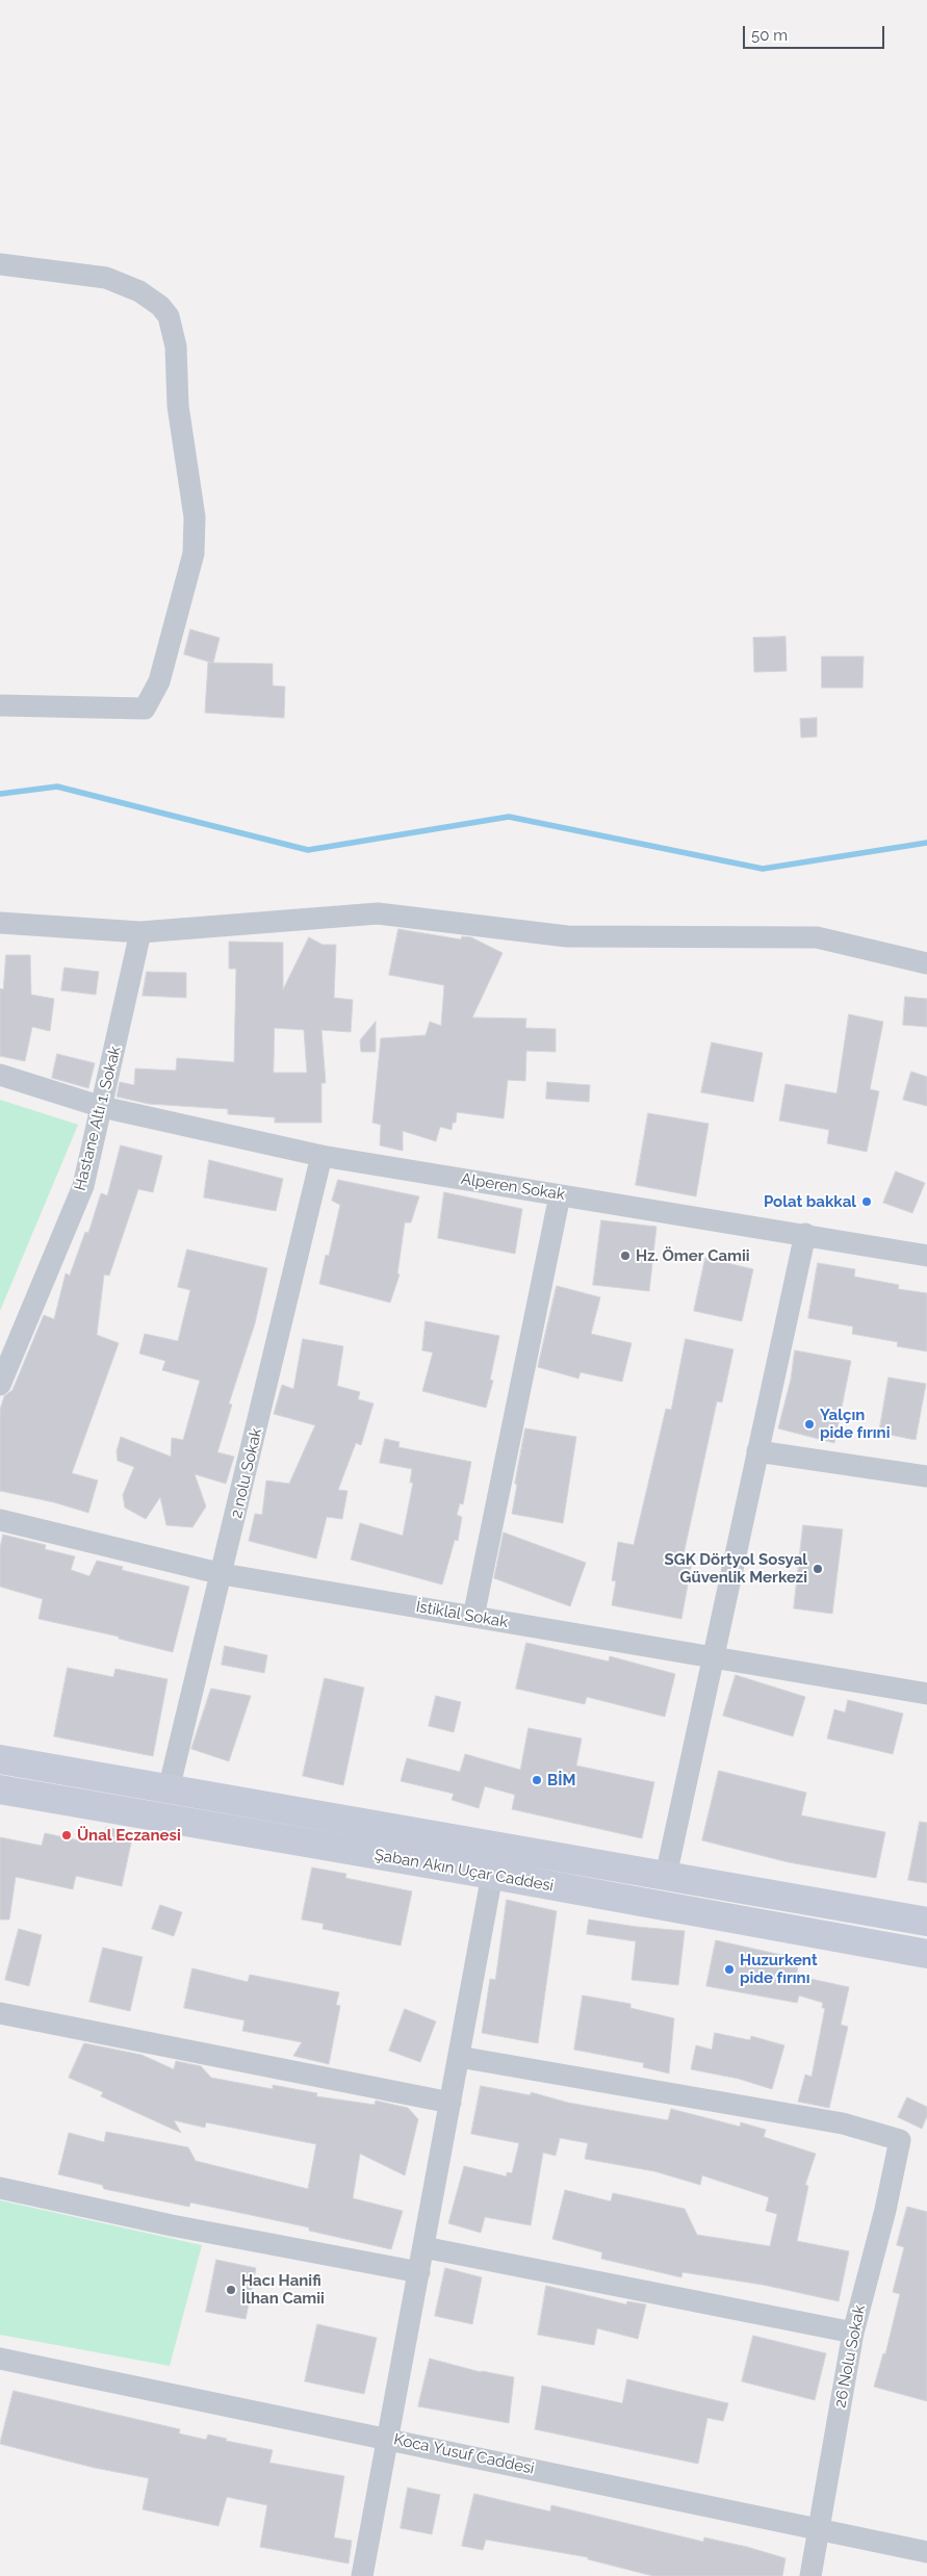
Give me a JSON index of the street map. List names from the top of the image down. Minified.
{"streets":{"main road":["Şaban Akın Uçar Caddesi"],"street":["Hastane Altı 1. Sokak","Alperen Sokak","2 nolu Sokak","İstiklal Sokak","26 Nolu Sokak","Koca Yusuf Caddesi"]},"crossings":[["Hastane Altı 1. Sokak","Alperen Sokak"],["Alperen Sokak","2 nolu Sokak"],["2 nolu Sokak","İstiklal Sokak"],["2 nolu Sokak","Şaban Akın Uçar Caddesi"],["26 Nolu Sokak","Koca Yusuf Caddesi"]],"places":["Polat bakkal","Hz. Ömer Camii","Yalçın pide fırıni","SGK Dörtyol Sosyal Güvenlik Merkezi","BİM","Ünal Eczanesi","Huzurkent pide fırını","Hacı Hanifi İlhan Camii"],"scale_bar":"50 m"}
